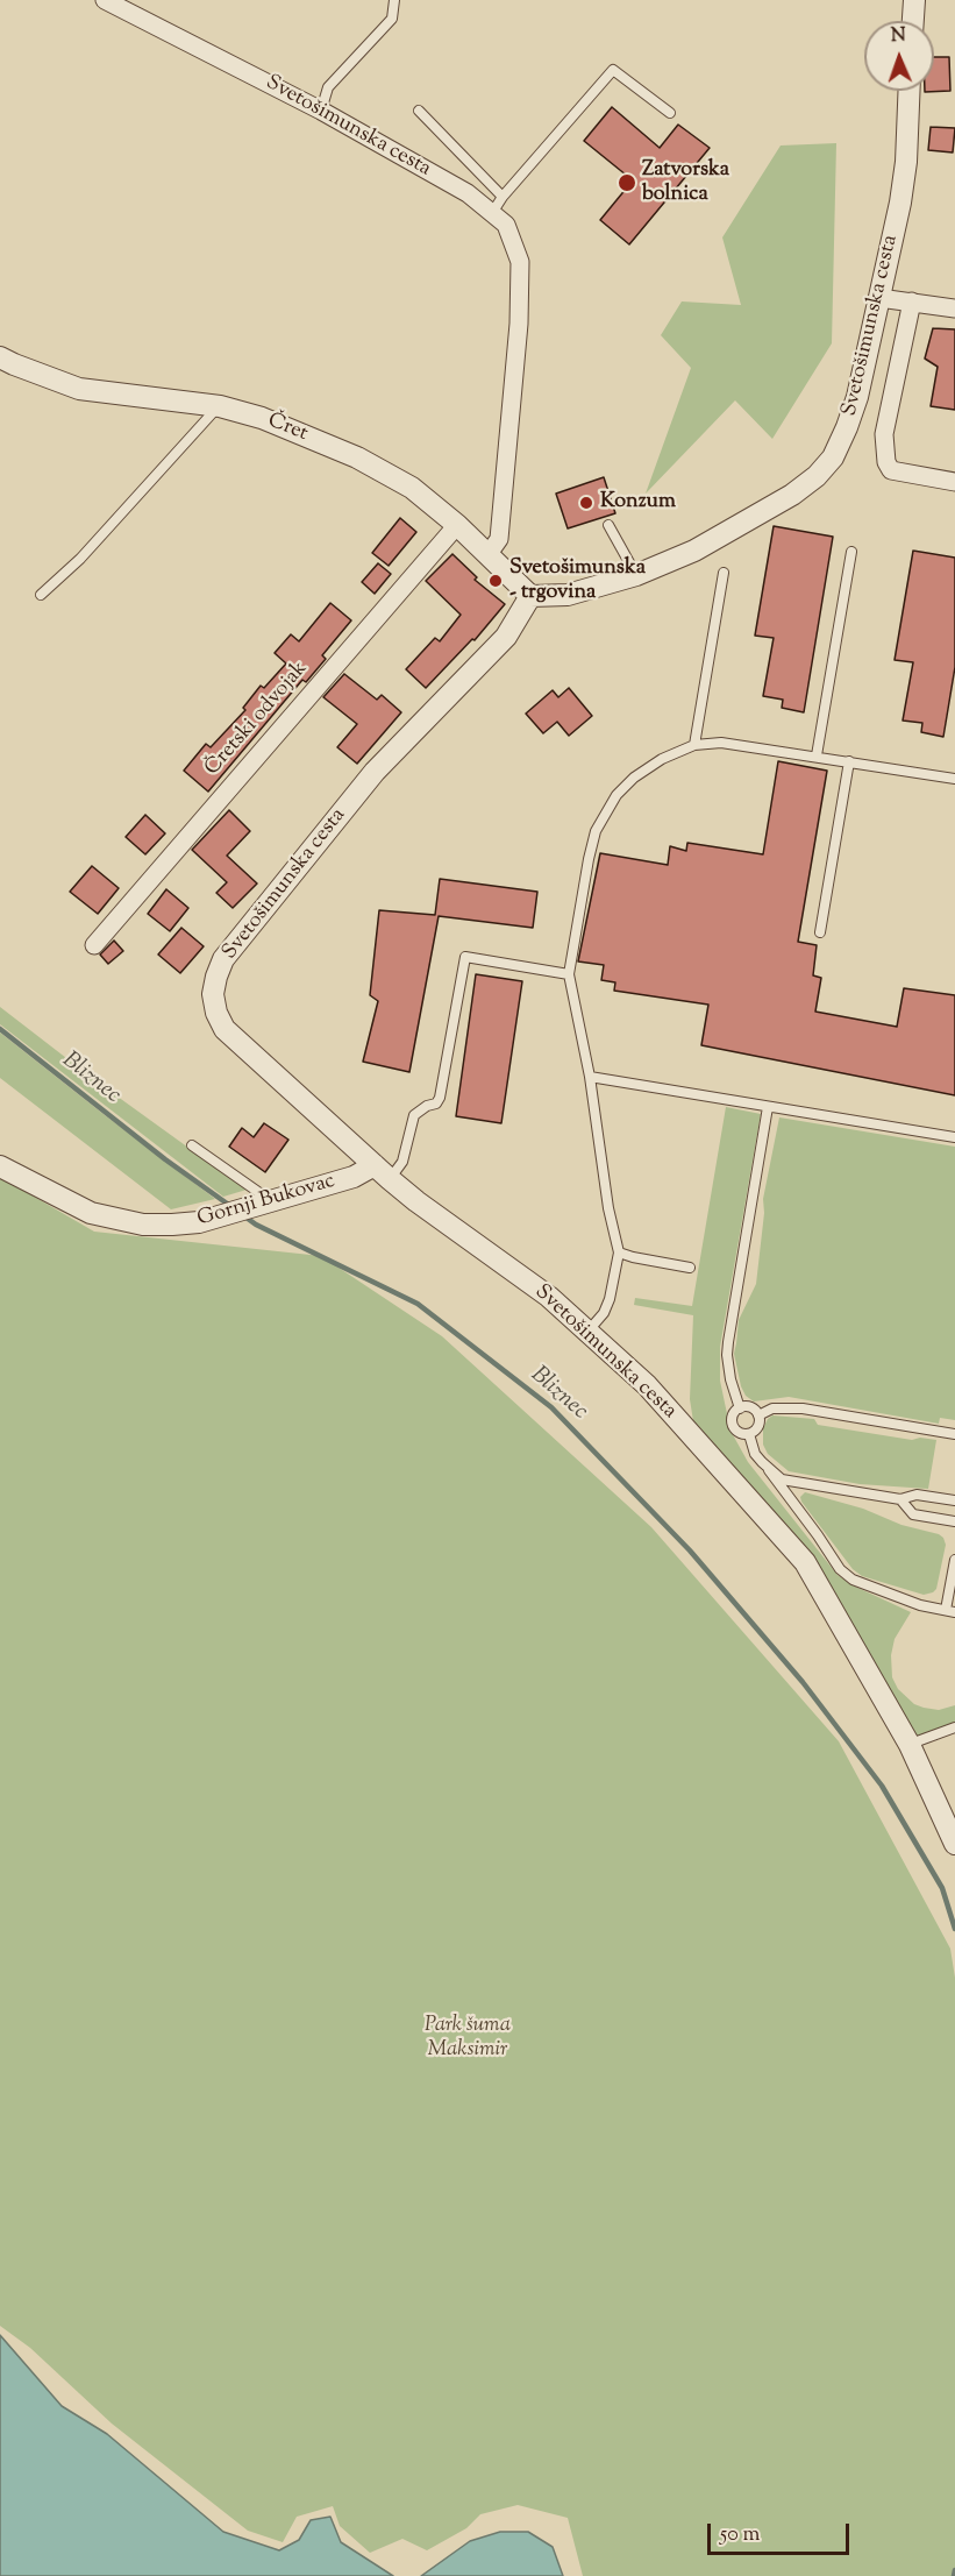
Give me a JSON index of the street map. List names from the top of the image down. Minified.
{"streets":{"street":["Svetošimunska cesta","Čret","Čretski odvojak","Gornji Bukovac"]},"crossings":[["Svetošimunska cesta","Čret"],["Svetošimunska cesta","Gornji Bukovac"],["Čret","Čretski odvojak"]],"water":["Bliznec"],"parks":["Park šuma Maksimir"],"places":["Zatvorska bolnica","Konzum","Svetošimunska - trgovina"],"scale_bar":"50 m","north":"top"}
